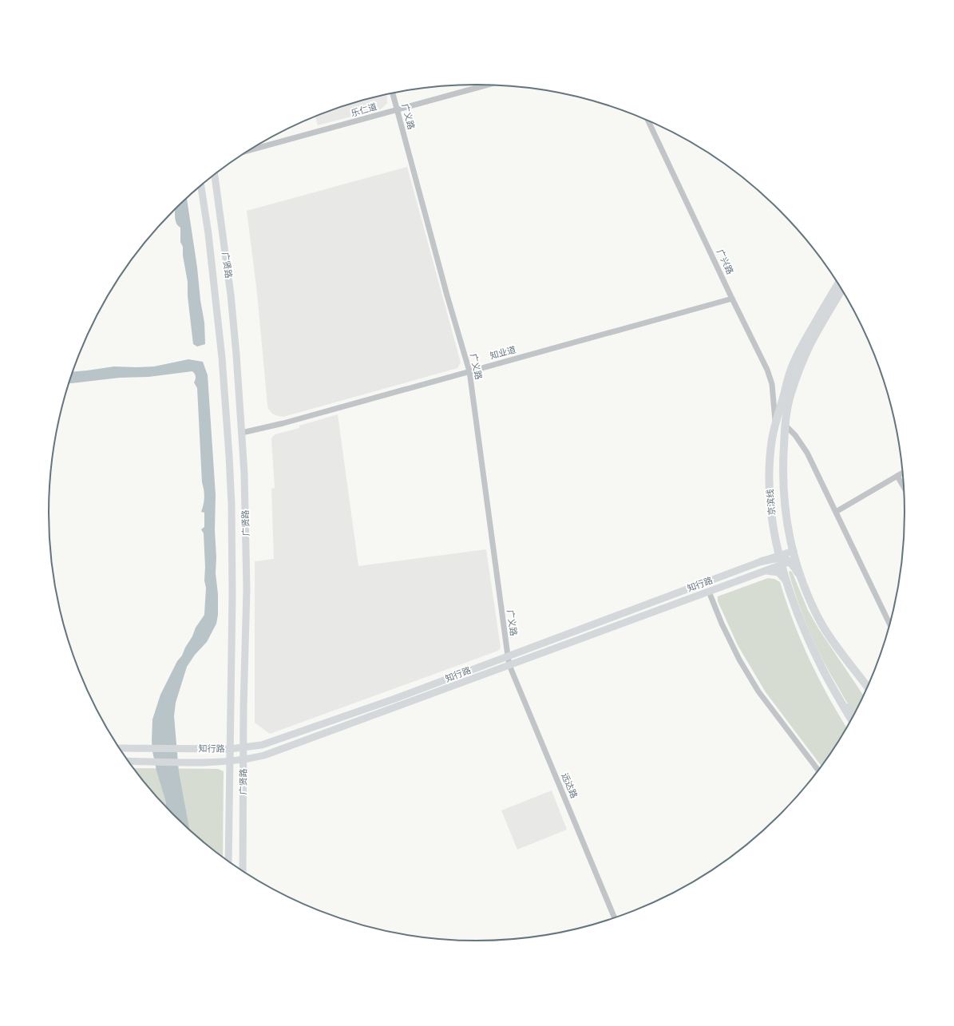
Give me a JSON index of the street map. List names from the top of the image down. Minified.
{"streets":{"highway":["京滨线"],"main road":["广贤路","知行路"],"street":["乐仁道","广义路","广兴路","知业道","远达路"]},"crossings":[["乐仁道","广义路"],["广义路","知业道"],["广义路","知行路"],["广义路","远达路"],["广兴路","知业道"],["广兴路","京滨线"],["广贤路","知业道"],["广贤路","知行路"],["京滨线","知行路"],["知行路","远达路"]]}
